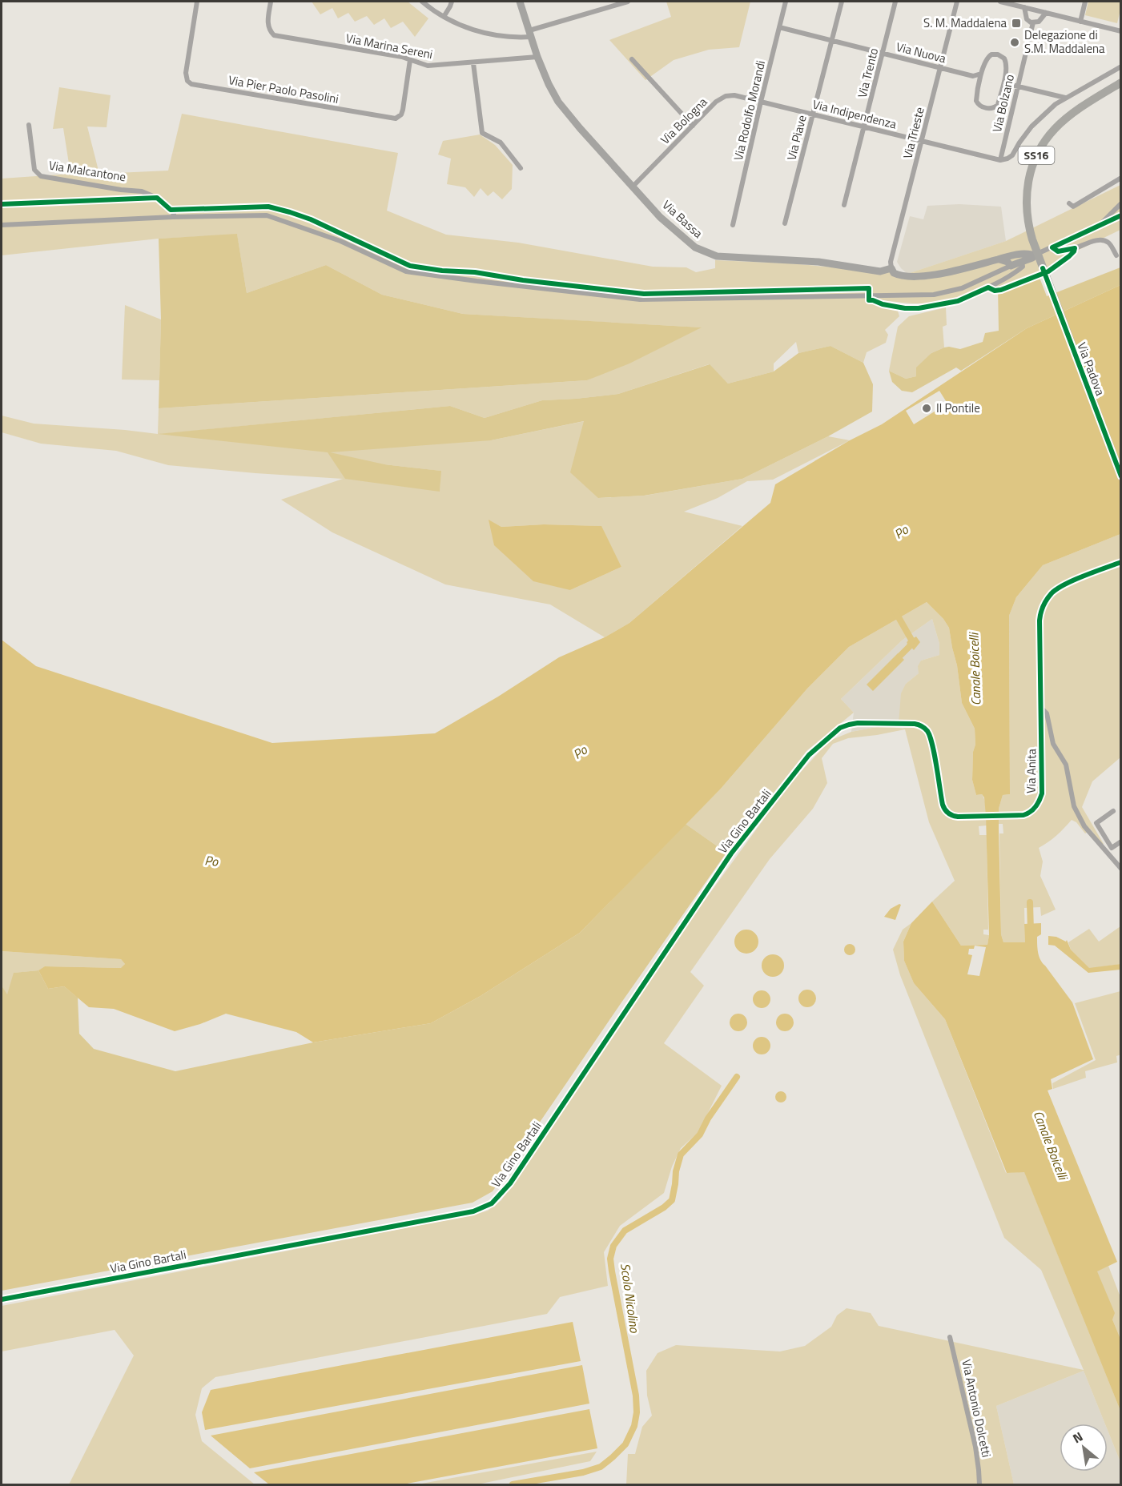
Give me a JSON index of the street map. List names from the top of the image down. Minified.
{"streets":{"main road":["SS16","Via Padova"],"street":["Via Marina Sereni","Via Nuova","Via Trento","Via Pier Paolo Pasolini","Via Bolzano","Via Rodolfo Morandi","Via Indipendenza","Via Bologna","Via Trieste","Via Piave","Via Malcantone","Via Bassa","Via Anita","Via Gino Bartali","Via Antonio Dolcetti"]},"crossings":[["Via Marina Sereni","Via Pier Paolo Pasolini"],["Via Marina Sereni","Via Bassa"],["Via Nuova","Via Trento"],["Via Nuova","Via Rodolfo Morandi"],["Via Nuova","Via Trieste"],["Via Nuova","Via Piave"],["Via Trento","Via Indipendenza"],["Via Bolzano","Via Indipendenza"],["Via Rodolfo Morandi","Via Indipendenza"],["Via Rodolfo Morandi","Via Bologna"],["Via Indipendenza","Via Bologna"],["Via Indipendenza","Via Trieste"],["Via Indipendenza","Via Piave"],["Via Bologna","Via Bassa"],["Via Trieste","Via Bassa"],["SS16","Via Bassa"],["SS16","Via Padova"],["Via Bassa","Via Padova"],["Via Anita","Via Gino Bartali"]],"water":["Po","Canale Boicelli","Scolo Nicolino"],"places":{"transit":["S. M. Maddalena"],"other":["Delegazione di S.M. Maddalena","Il Pontile"]},"north":"top left"}
